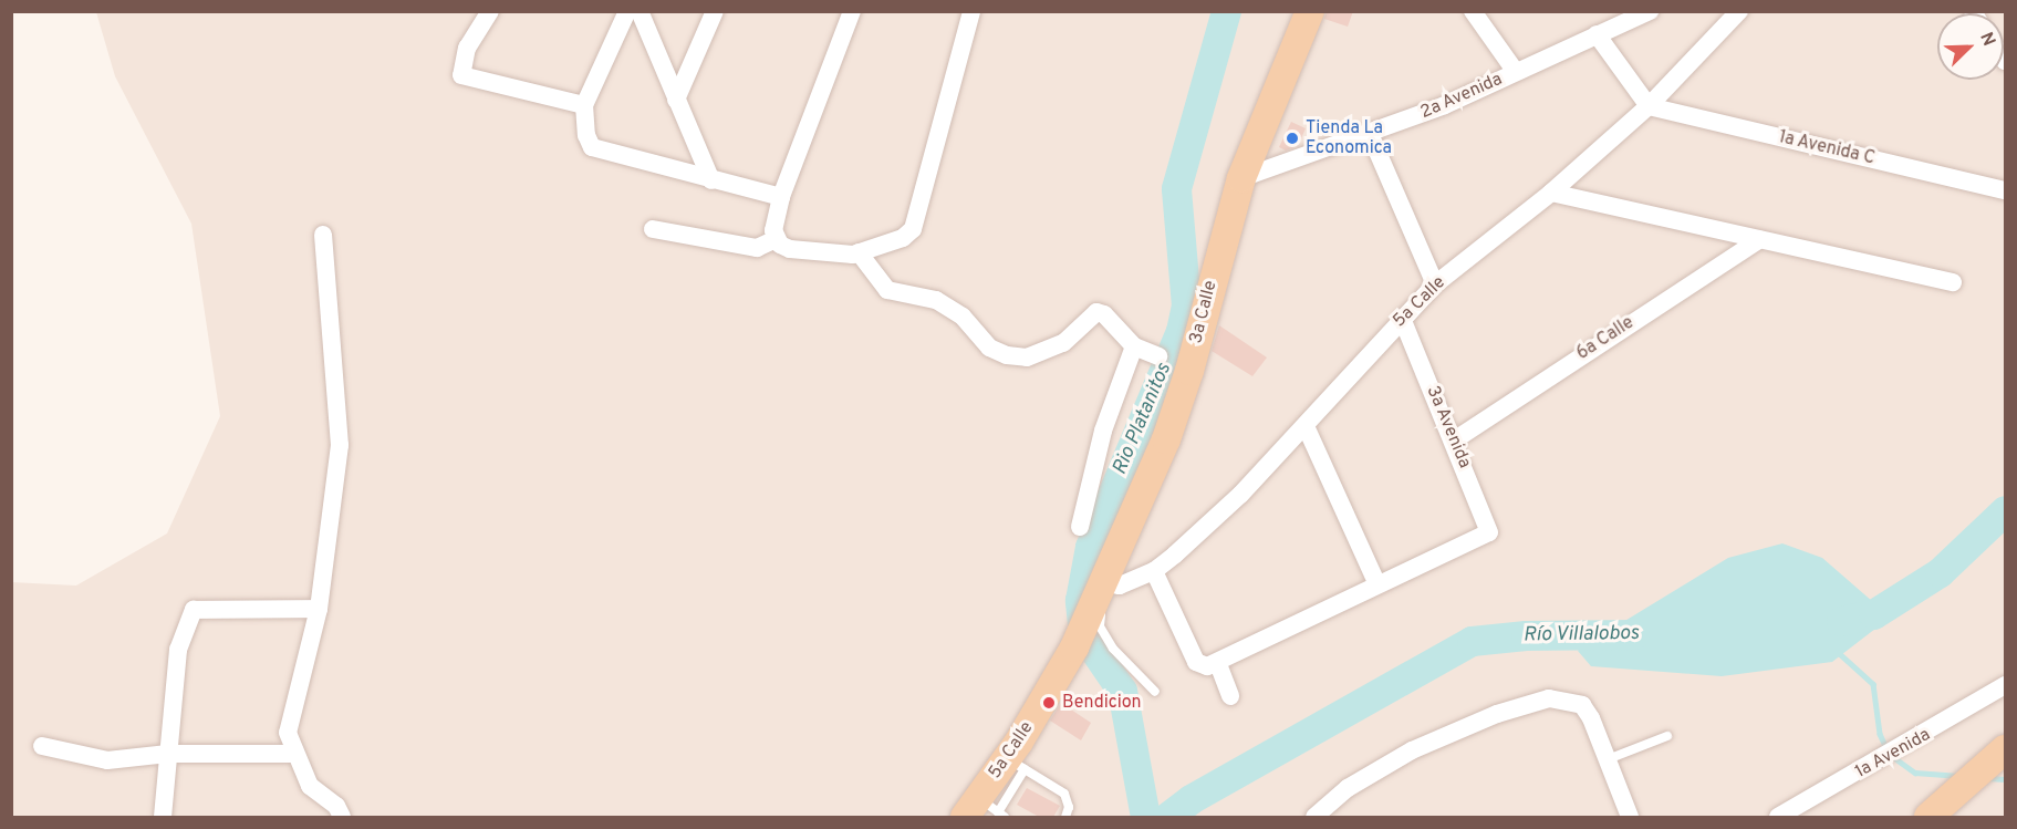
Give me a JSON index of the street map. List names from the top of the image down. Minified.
{"streets":{"main road":["5a Calle","3a Calle"],"street":["2a Avenida","1a Avenida C","6a Calle","3a Avenida","1a Avenida"]},"crossings":[["2a Avenida","3a Calle"],["1a Avenida C","5a Calle"],["5a Calle","3a Calle"],["5a Calle","3a Avenida"],["6a Calle","3a Avenida"]],"water":["Rio Platanitos","Río Villalobos"],"places":["Tienda La Economica","Bendicion"],"north":"top right"}
